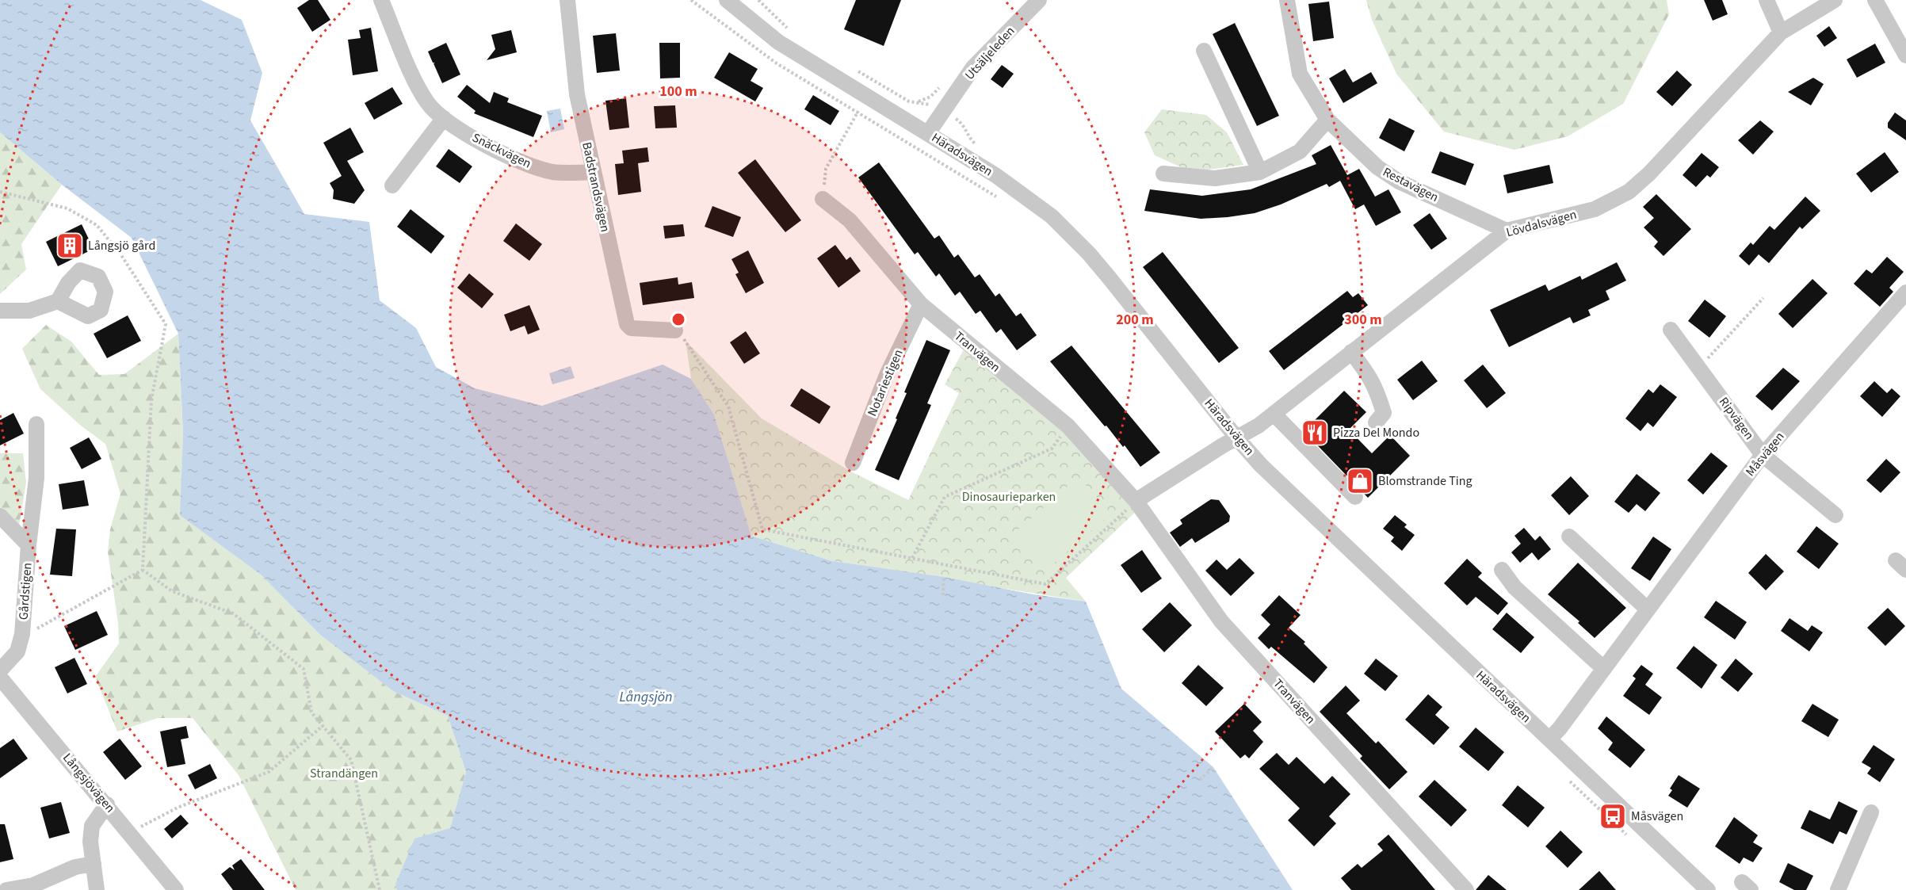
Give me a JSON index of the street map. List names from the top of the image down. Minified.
{"streets":{"street":["Utsäljeleden","Snäckvägen","Häradsvägen","Restavägen","Badstrandsvägen","Lövdalsvägen","Tranvägen","Notariestigen","Ripvägen","Måsvägen","Gårdstigen","Långsjövägen"]},"crossings":[["Utsäljeleden","Häradsvägen"],["Snäckvägen","Badstrandsvägen"],["Häradsvägen","Lövdalsvägen"],["Häradsvägen","Måsvägen"],["Restavägen","Lövdalsvägen"],["Tranvägen","Notariestigen"],["Ripvägen","Måsvägen"]],"water":["Långsjön"],"parks":["Dinosaurieparken","Strandängen"],"places":{"building":["Långsjö gård"],"restaurant":["Pizza Del Mondo"],"shop":["Blomstrande Ting"],"bus stop":["Måsvägen"]},"rings":["100 m","200 m","300 m"]}
